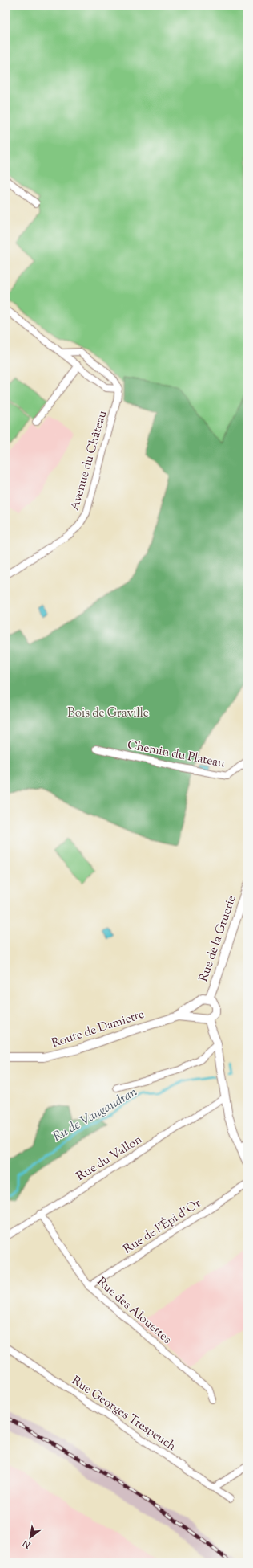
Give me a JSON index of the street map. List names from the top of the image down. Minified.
{"streets":{"street":["Avenue du Château","Chemin du Plateau","Rue de la Gruerie","Route de Damiette","Rue du Vallon","Rue de l'Épi d'Or","Rue des Alouettes","Rue Georges Trespeuch"]},"crossings":[["Rue de la Gruerie","Route de Damiette"],["Rue du Vallon","Rue des Alouettes"],["Rue de l'Épi d'Or","Rue des Alouettes"]],"water":["Ru de Vaugaudran"],"parks":["Bois de Graville"],"north":"bottom left"}
